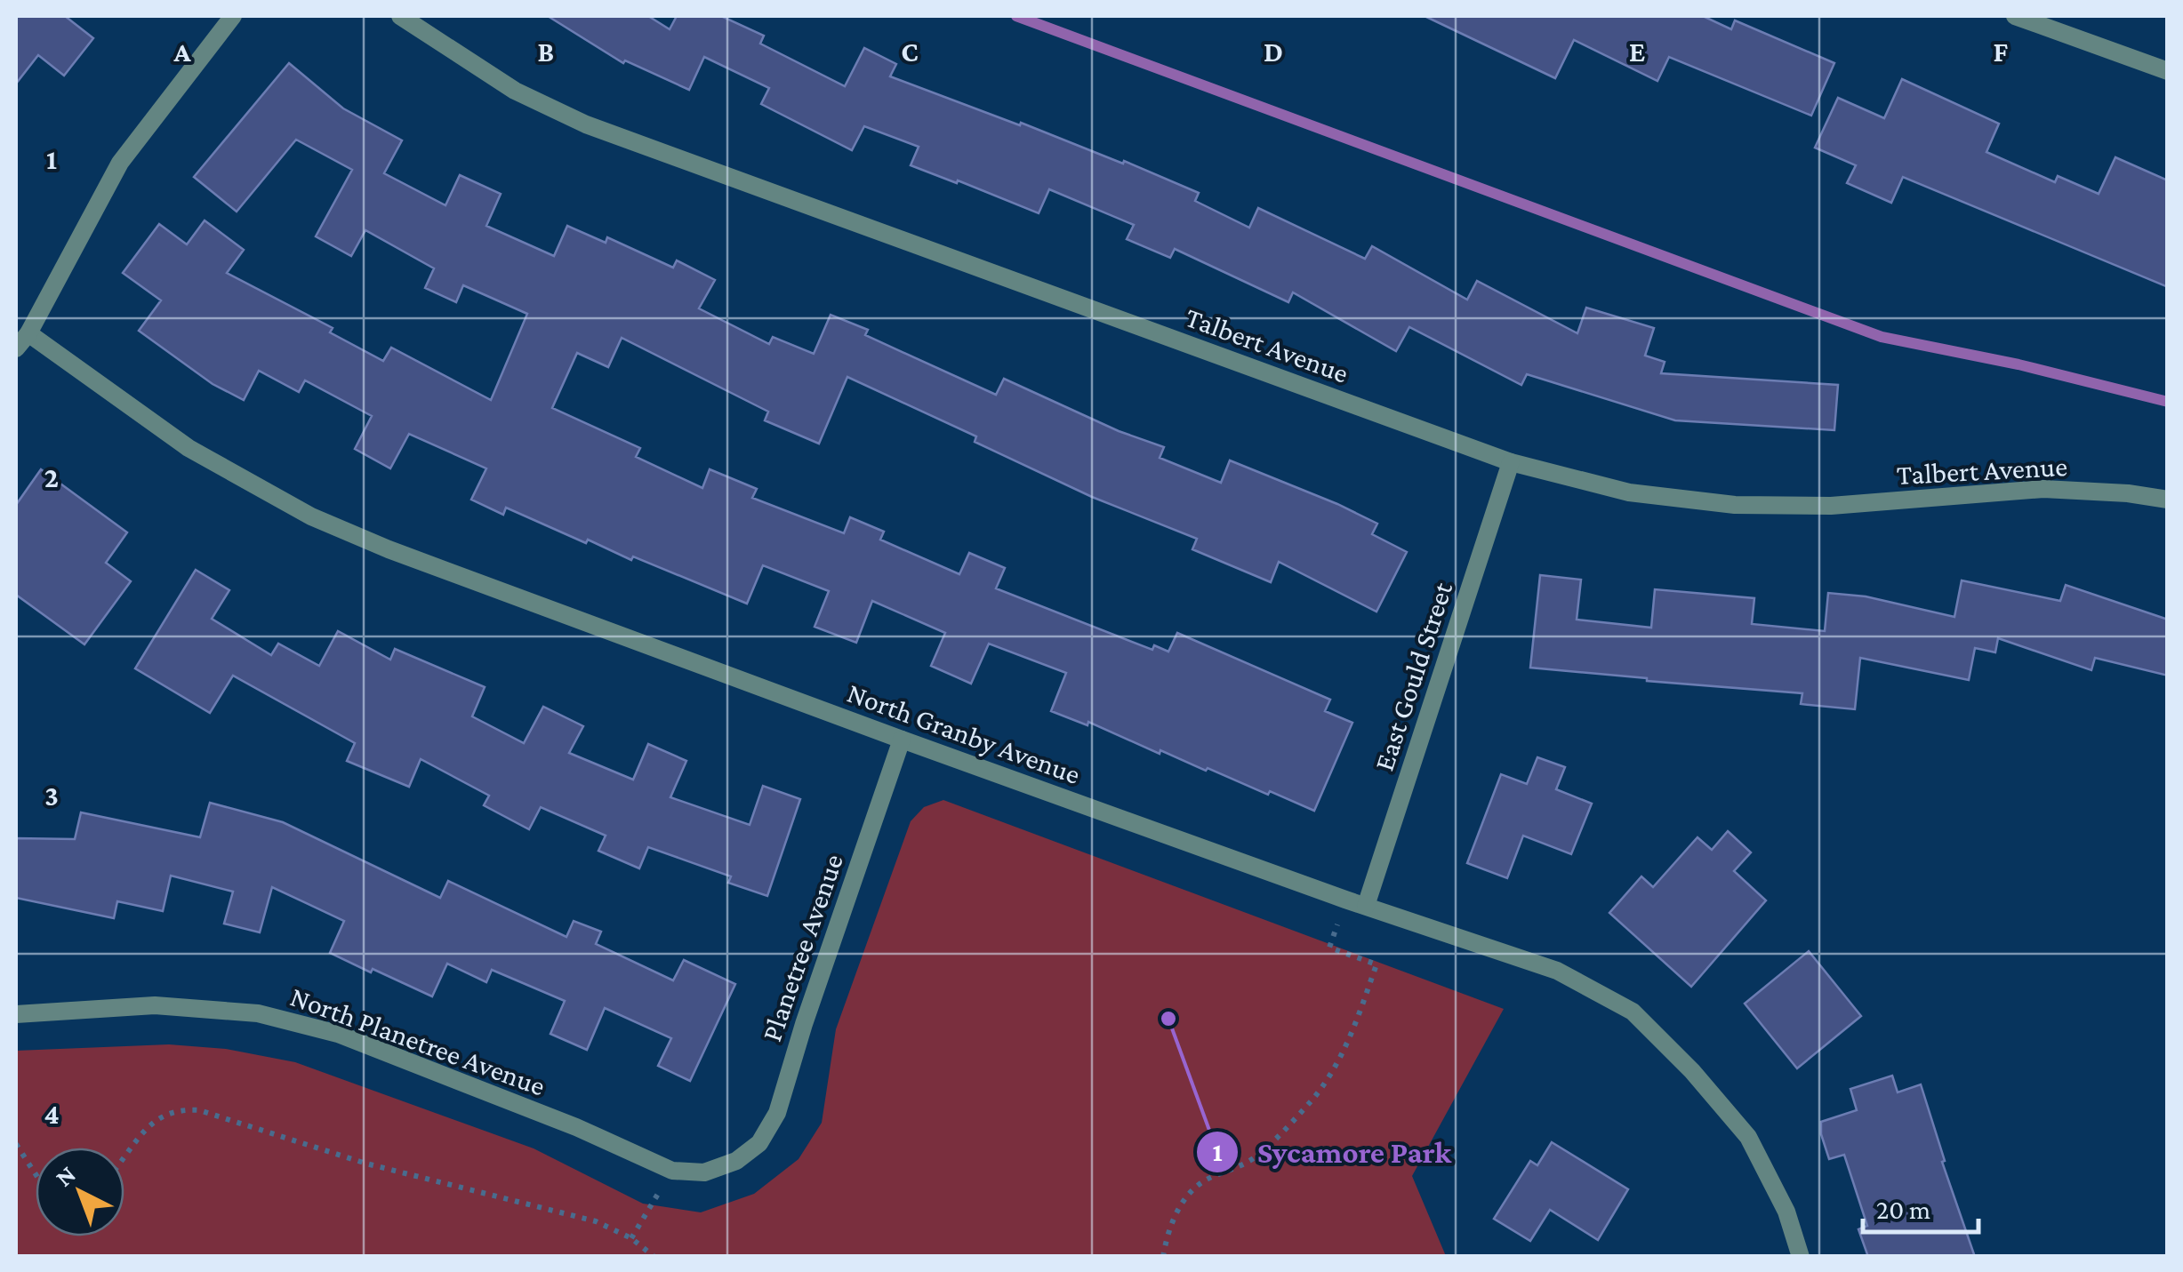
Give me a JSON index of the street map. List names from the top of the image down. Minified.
{"streets":{"street":["Talbert Avenue","East Gould Street","North Granby Avenue","Planetree Avenue","North Planetree Avenue"]},"crossings":[["Talbert Avenue","East Gould Street"],["East Gould Street","North Granby Avenue"],["North Granby Avenue","Planetree Avenue"],["Planetree Avenue","North Planetree Avenue"]],"places":["Sycamore Park"],"scale_bar":"20 m","north":"top left","grid":{"columns":["A","B","C","D","E","F"],"rows":["1","2","3","4"]}}
